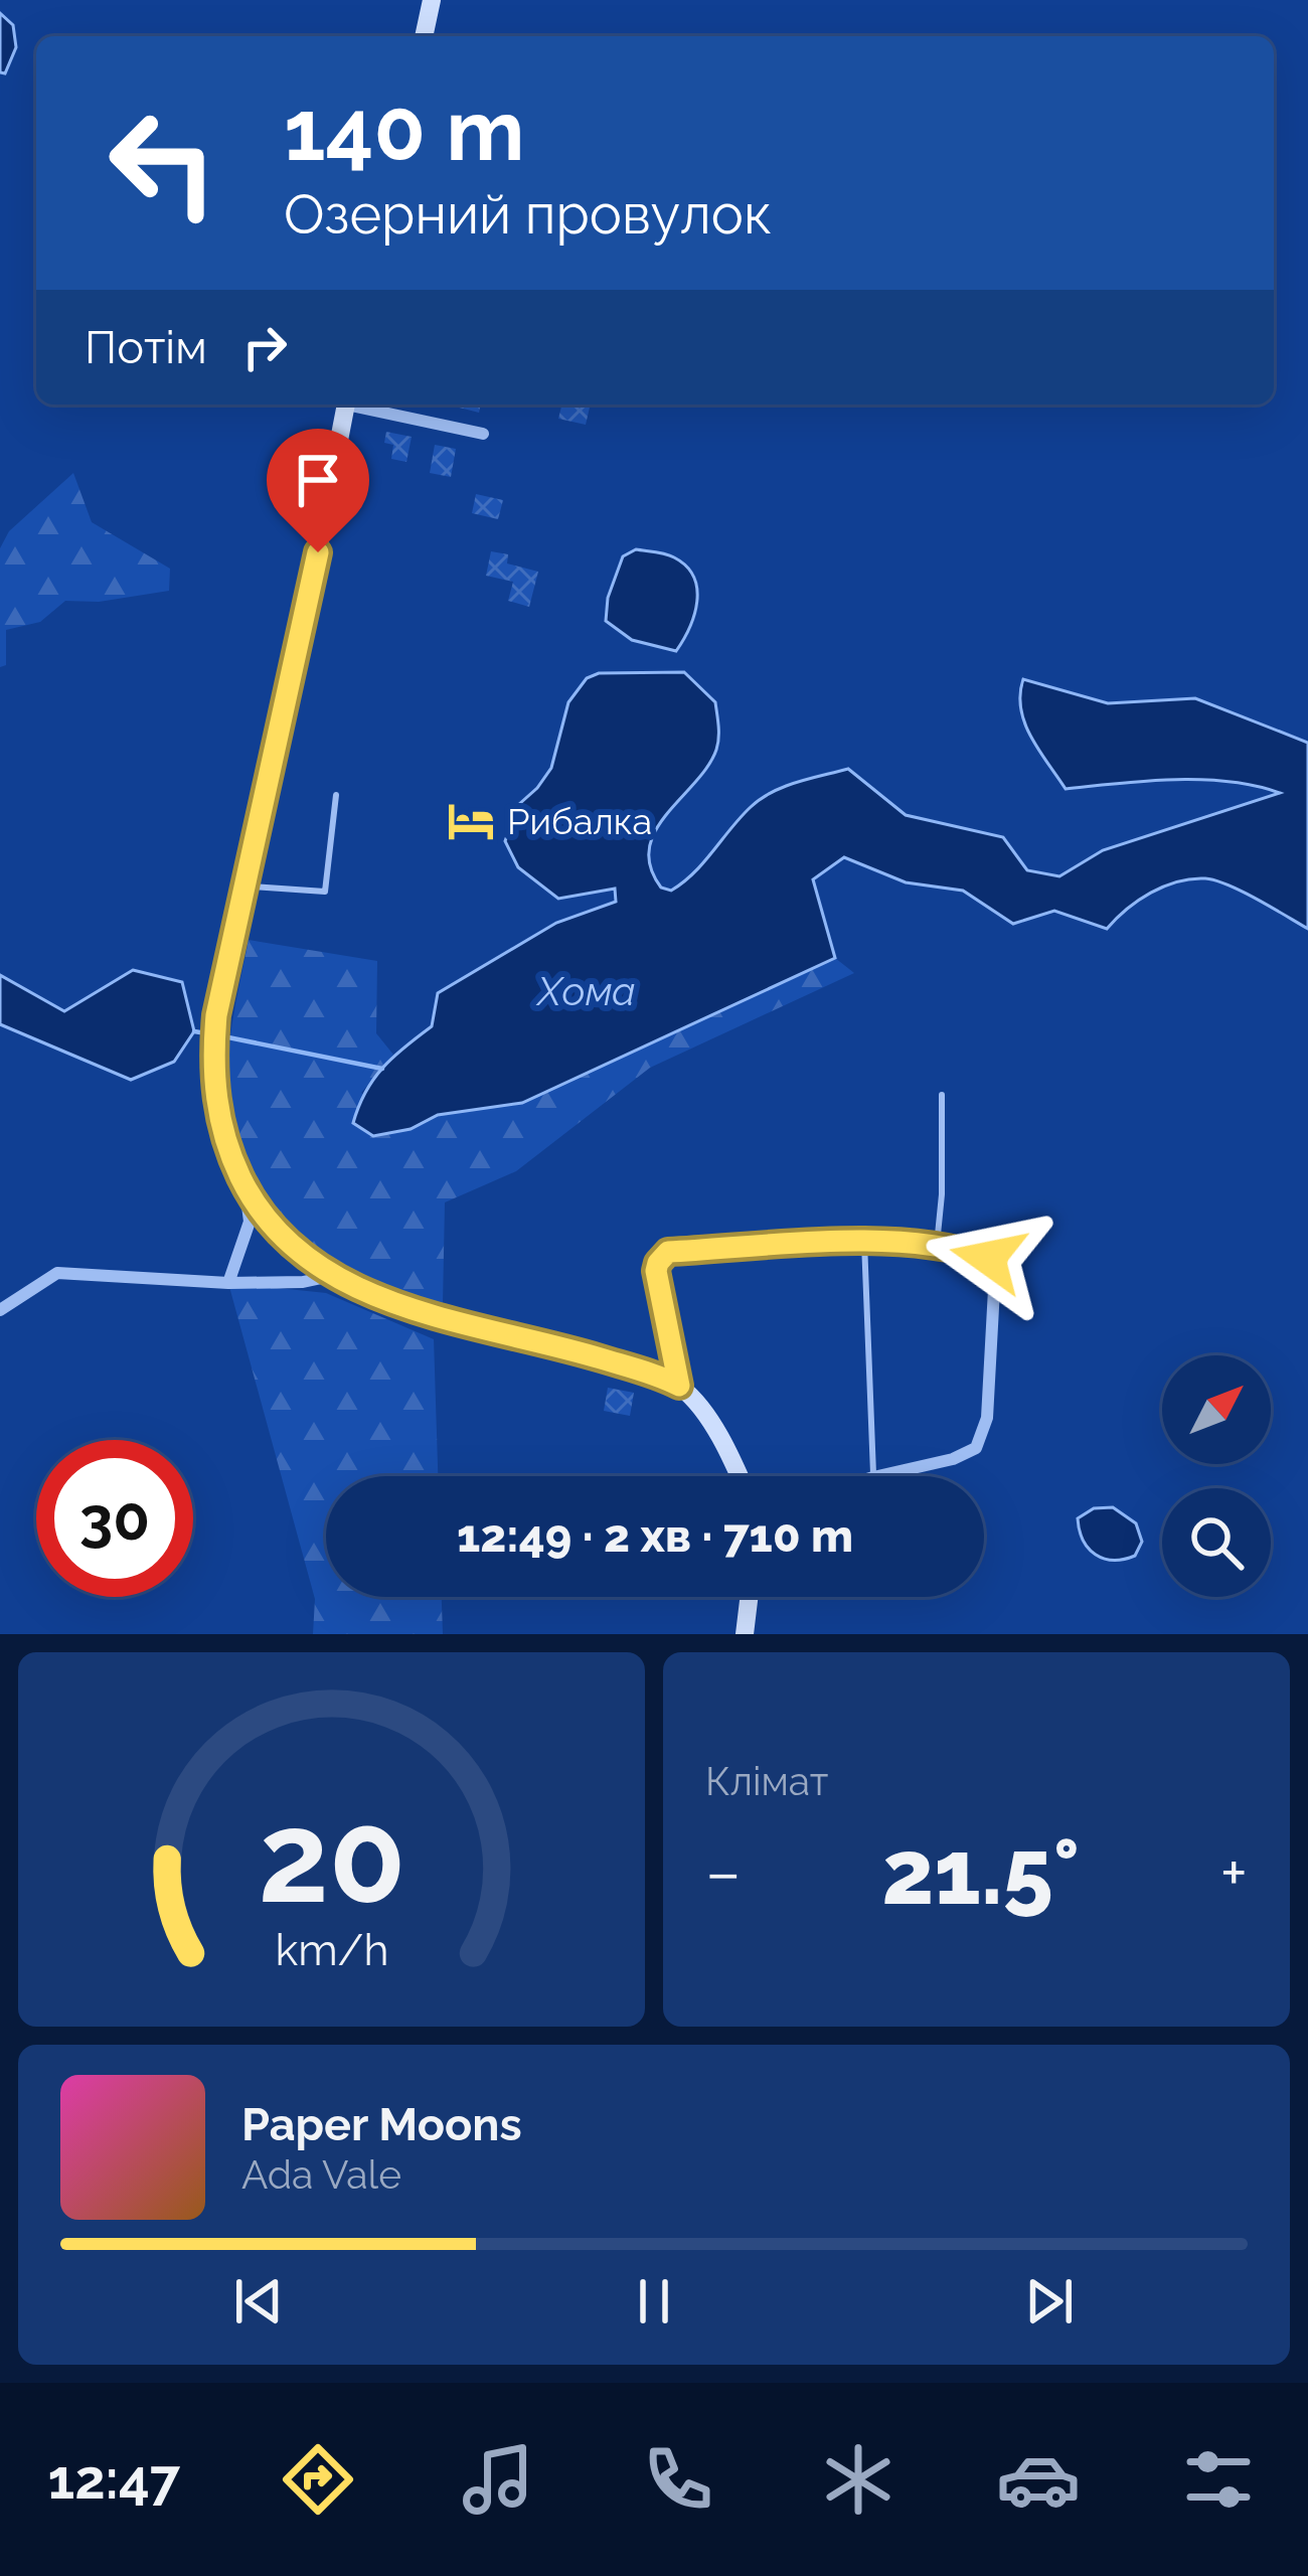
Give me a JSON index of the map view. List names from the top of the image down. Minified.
{"water":["Хома"],"places":{"hotel":["Рибалка"]},"north":"top right","page":{"turn":["140 m","Озерний провулок"],"then":"Потім","limit":"30","trip":"12:49 · 2 хв · 710 m","tile":"Клімат","heat":["−","21.5°","+"],"song":["Paper Moons","Ada Vale"],"tabs":"12:47","gauge":["20","km/h"]}}
